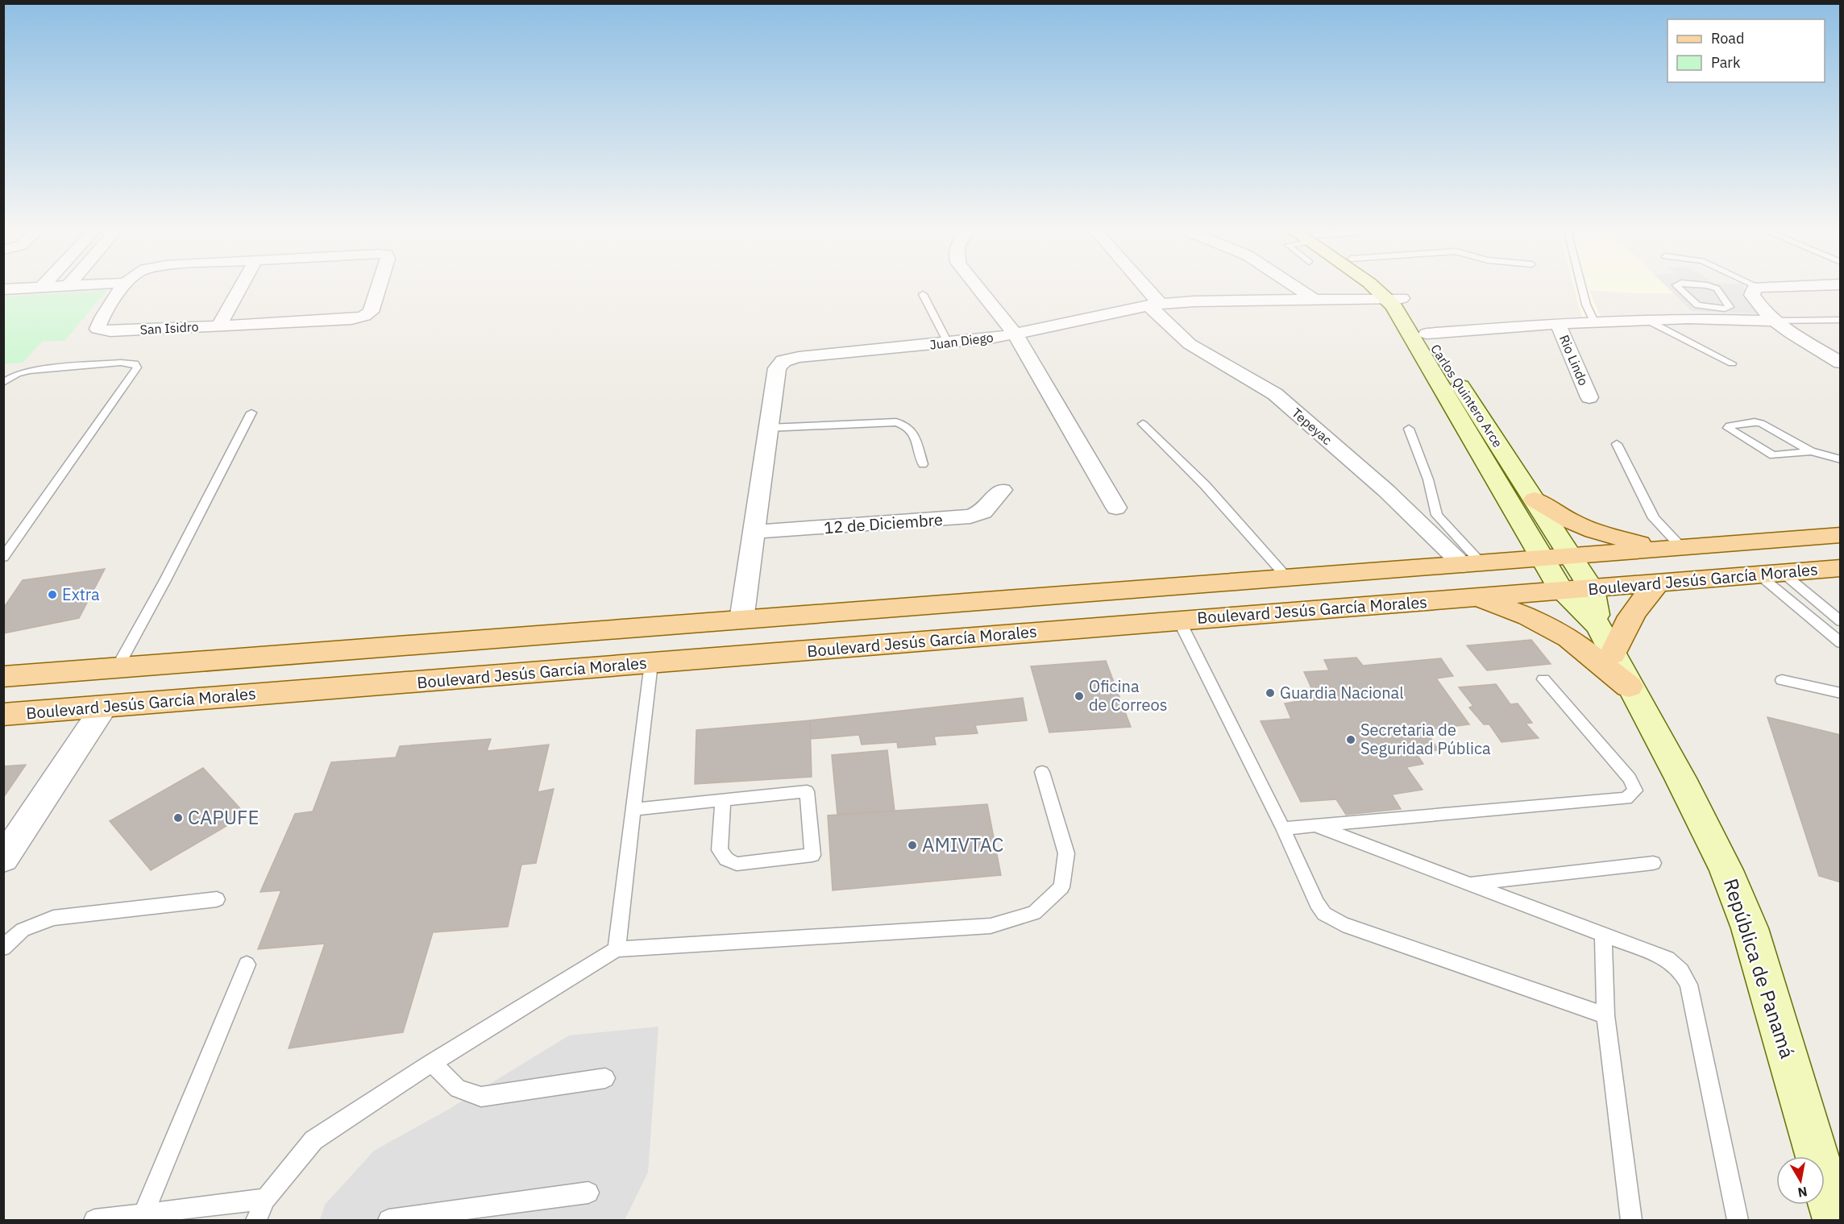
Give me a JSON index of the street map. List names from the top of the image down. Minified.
{"streets":{"main road":["Carlos Quintero Arce","Boulevard Jesús García Morales","República de Panamá"],"street":["San Isidro","Juan Diego","Rio Lindo","Tepeyac","12 de Diciembre"]},"crossings":[["Juan Diego","Carlos Quintero Arce"],["Juan Diego","Tepeyac"],["Juan Diego","12 de Diciembre"],["Juan Diego","Boulevard Jesús García Morales"],["Carlos Quintero Arce","Boulevard Jesús García Morales"],["Carlos Quintero Arce","República de Panamá"],["Tepeyac","Boulevard Jesús García Morales"],["Boulevard Jesús García Morales","República de Panamá"]],"places":["Extra","Guardia Nacional","Oficina de Correos","Secretaria de Seguridad Pública","CAPUFE","AMIVTAC"],"legend":["Road","Park"],"north":"bottom"}
